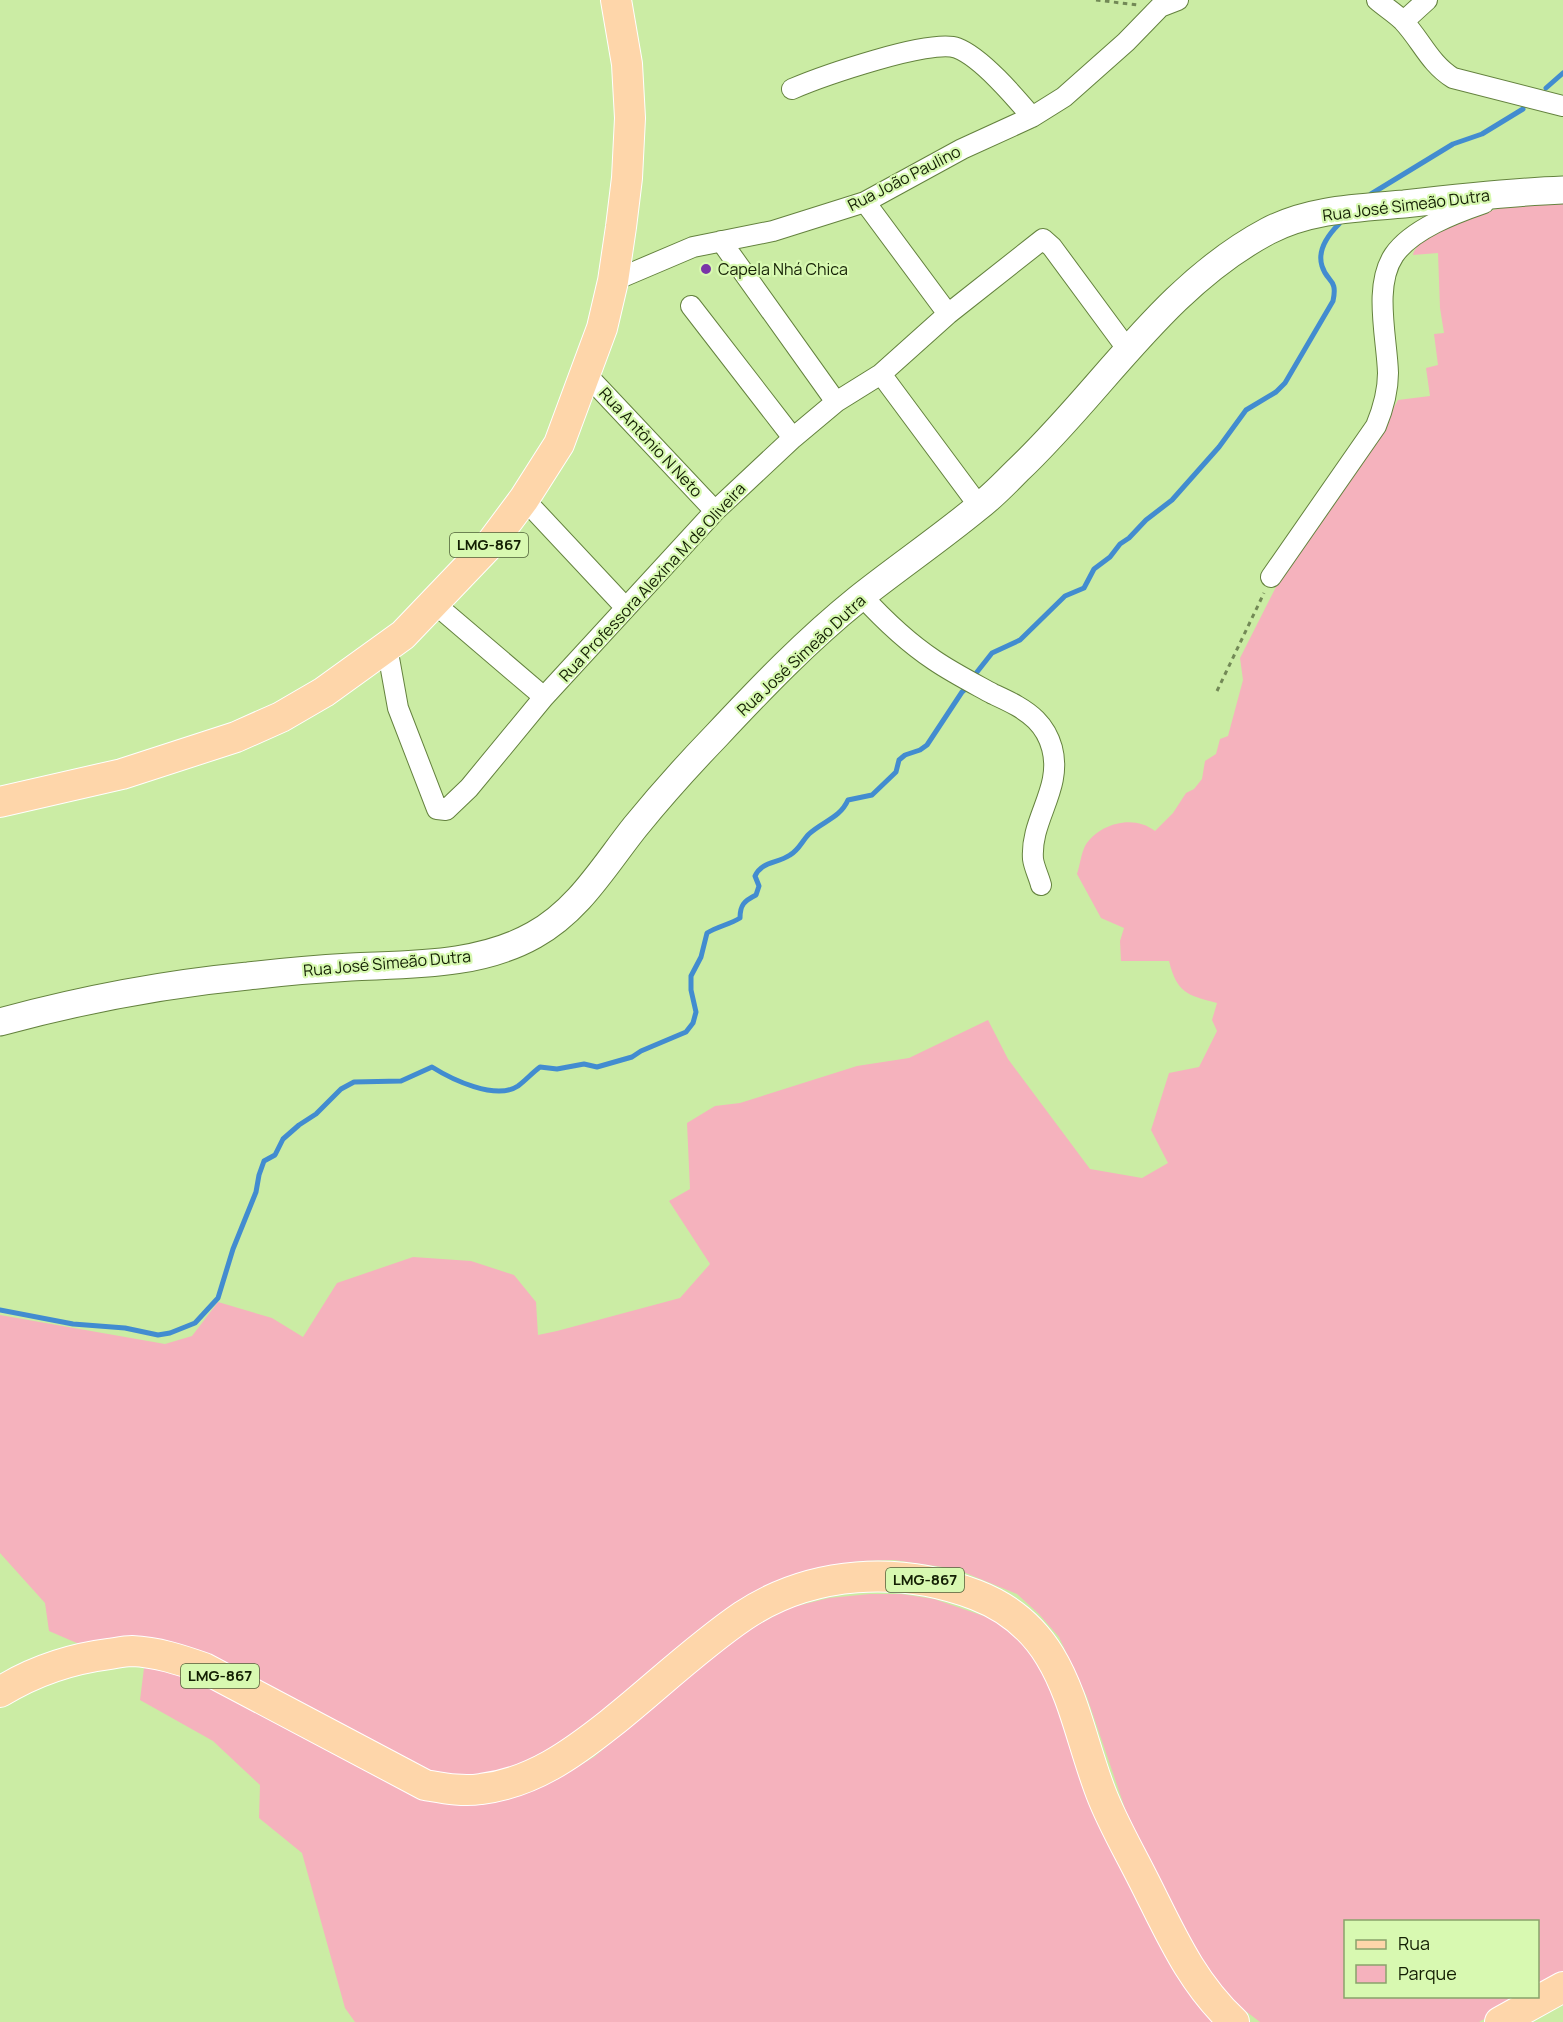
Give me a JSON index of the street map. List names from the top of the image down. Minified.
{"streets":{"main road":["Rua José Simeão Dutra","LMG-867"],"street":["Rua João Paulino","Rua Antônio N Neto","Rua Professora Alexina M de Oliveira"]},"crossings":[["Rua João Paulino","LMG-867"],["Rua José Simeão Dutra","Rua Professora Alexina M de Oliveira"],["Rua Antônio N Neto","LMG-867"],["Rua Antônio N Neto","Rua Professora Alexina M de Oliveira"],["LMG-867","Rua Professora Alexina M de Oliveira"]],"places":["Capela Nhá Chica"],"legend":["Rua","Parque"]}
